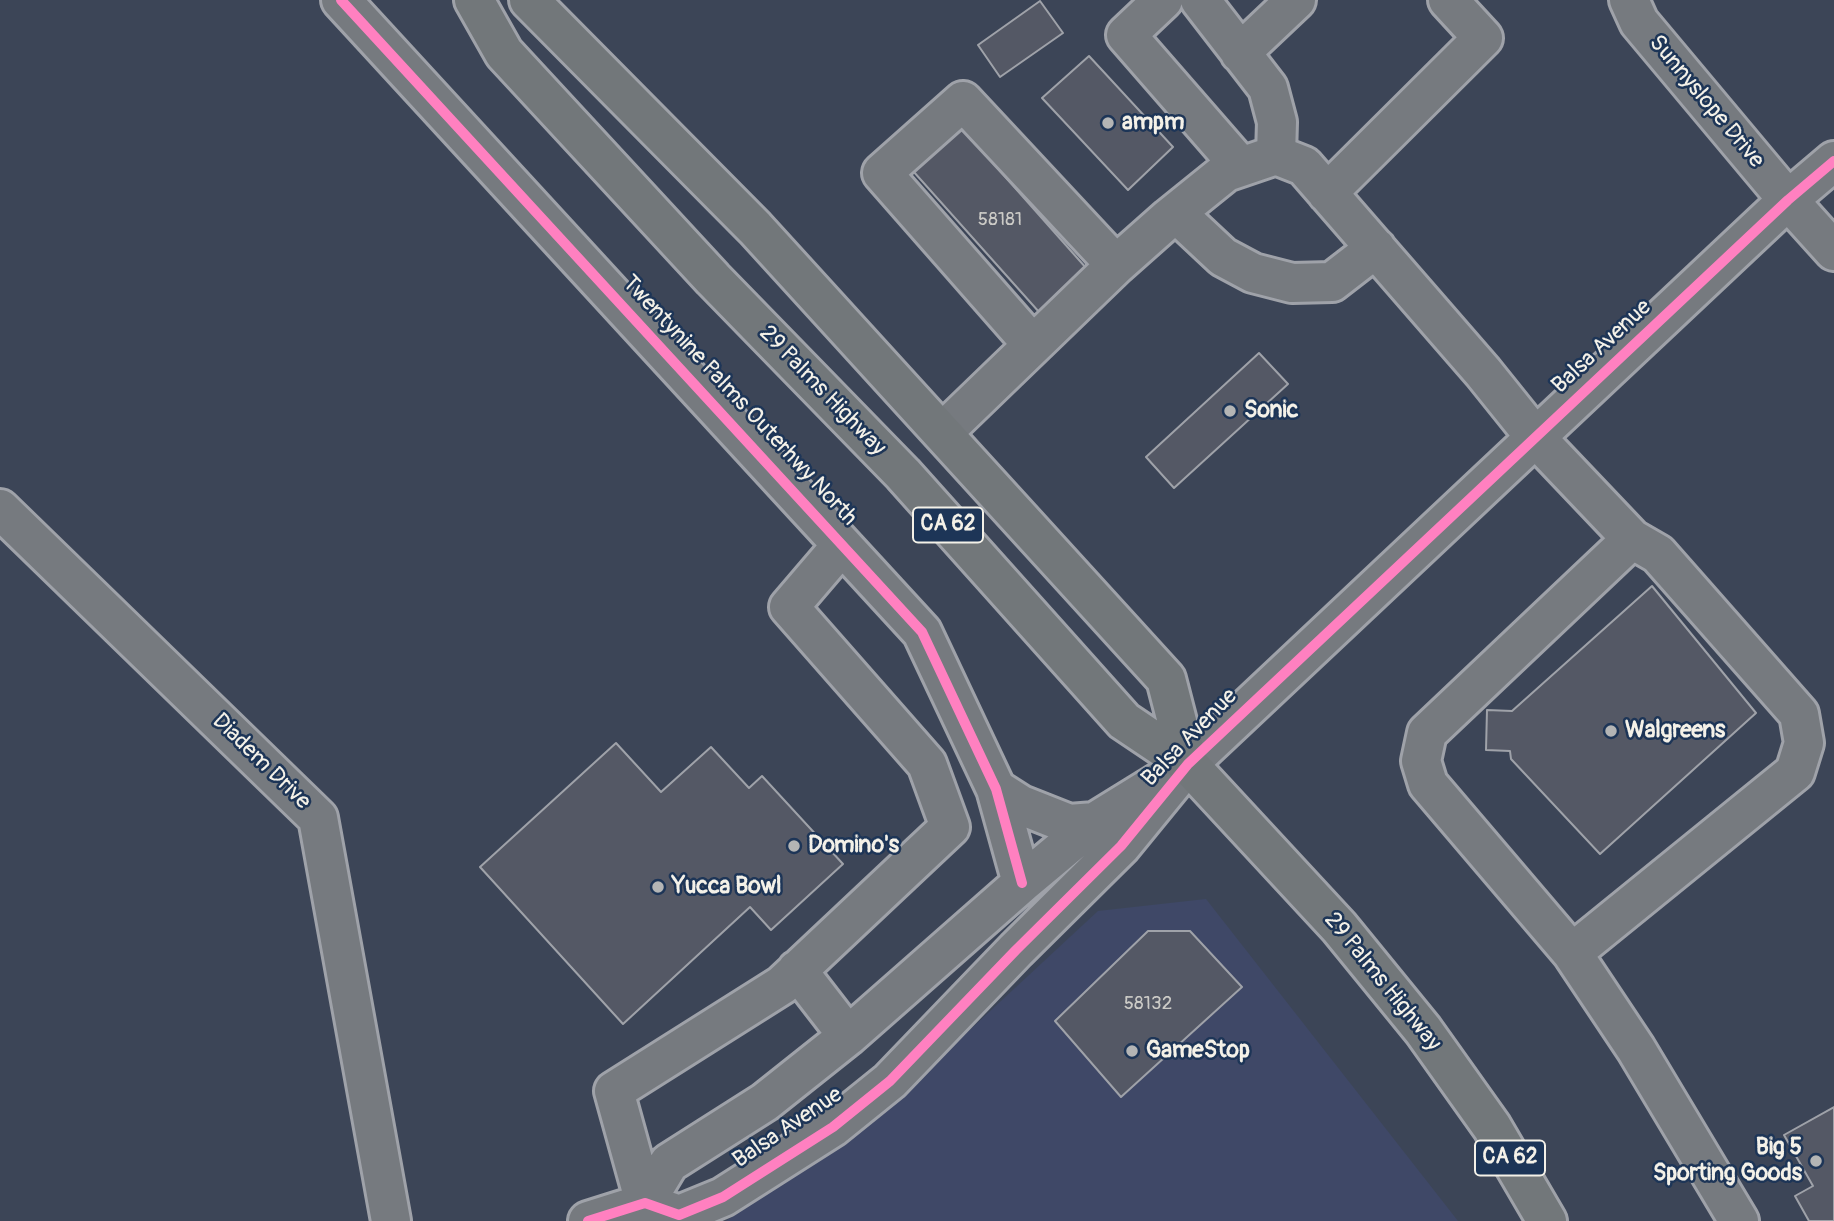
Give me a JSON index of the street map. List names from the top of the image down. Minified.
{"streets":{"main road":["29 Palms Highway","CA 62"],"street":["Sunnyslope Drive","Balsa Avenue","Twentynine Palms Outerhwy North","Diadem Drive"]},"crossings":[["Sunnyslope Drive","Balsa Avenue"],["Balsa Avenue","29 Palms Highway"],["Balsa Avenue","Twentynine Palms Outerhwy North"]],"places":["ampm","Sonic","Walgreens","Domino's","Yucca Bowl","GameStop","Big 5 Sporting Goods"],"house_numbers":["58181","58132"]}
